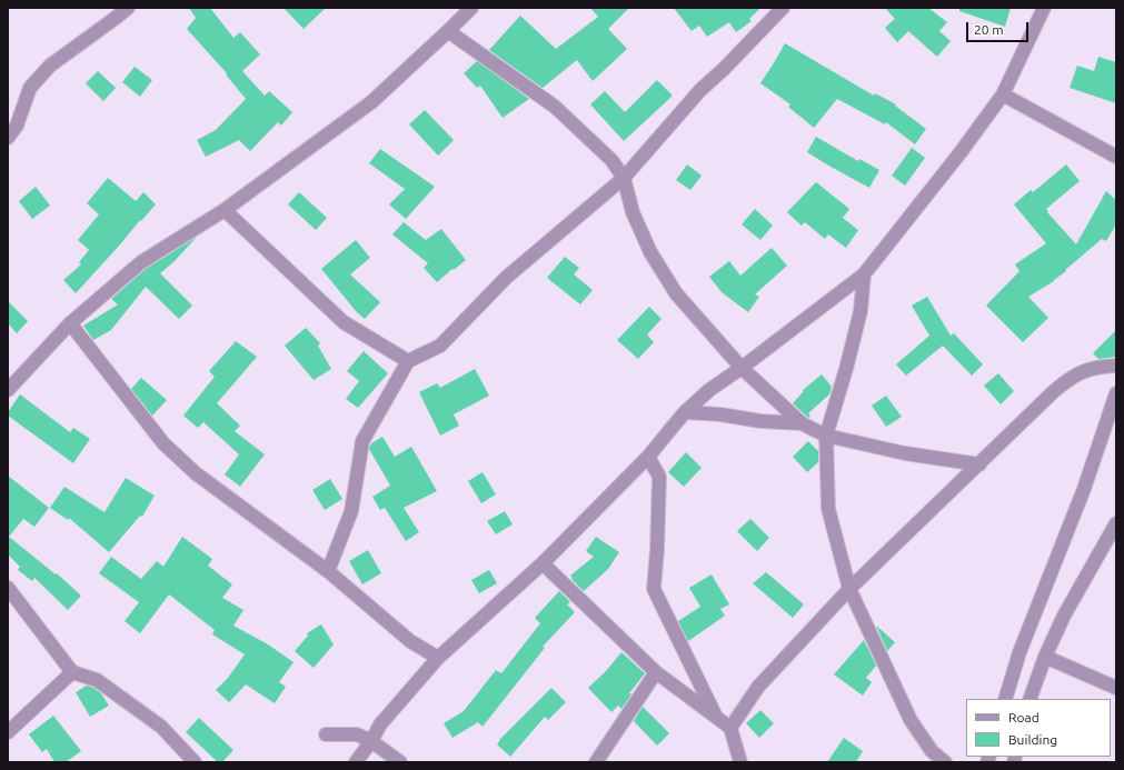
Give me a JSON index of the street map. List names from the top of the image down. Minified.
{"legend":["Road","Building"],"scale_bar":"20 m"}
